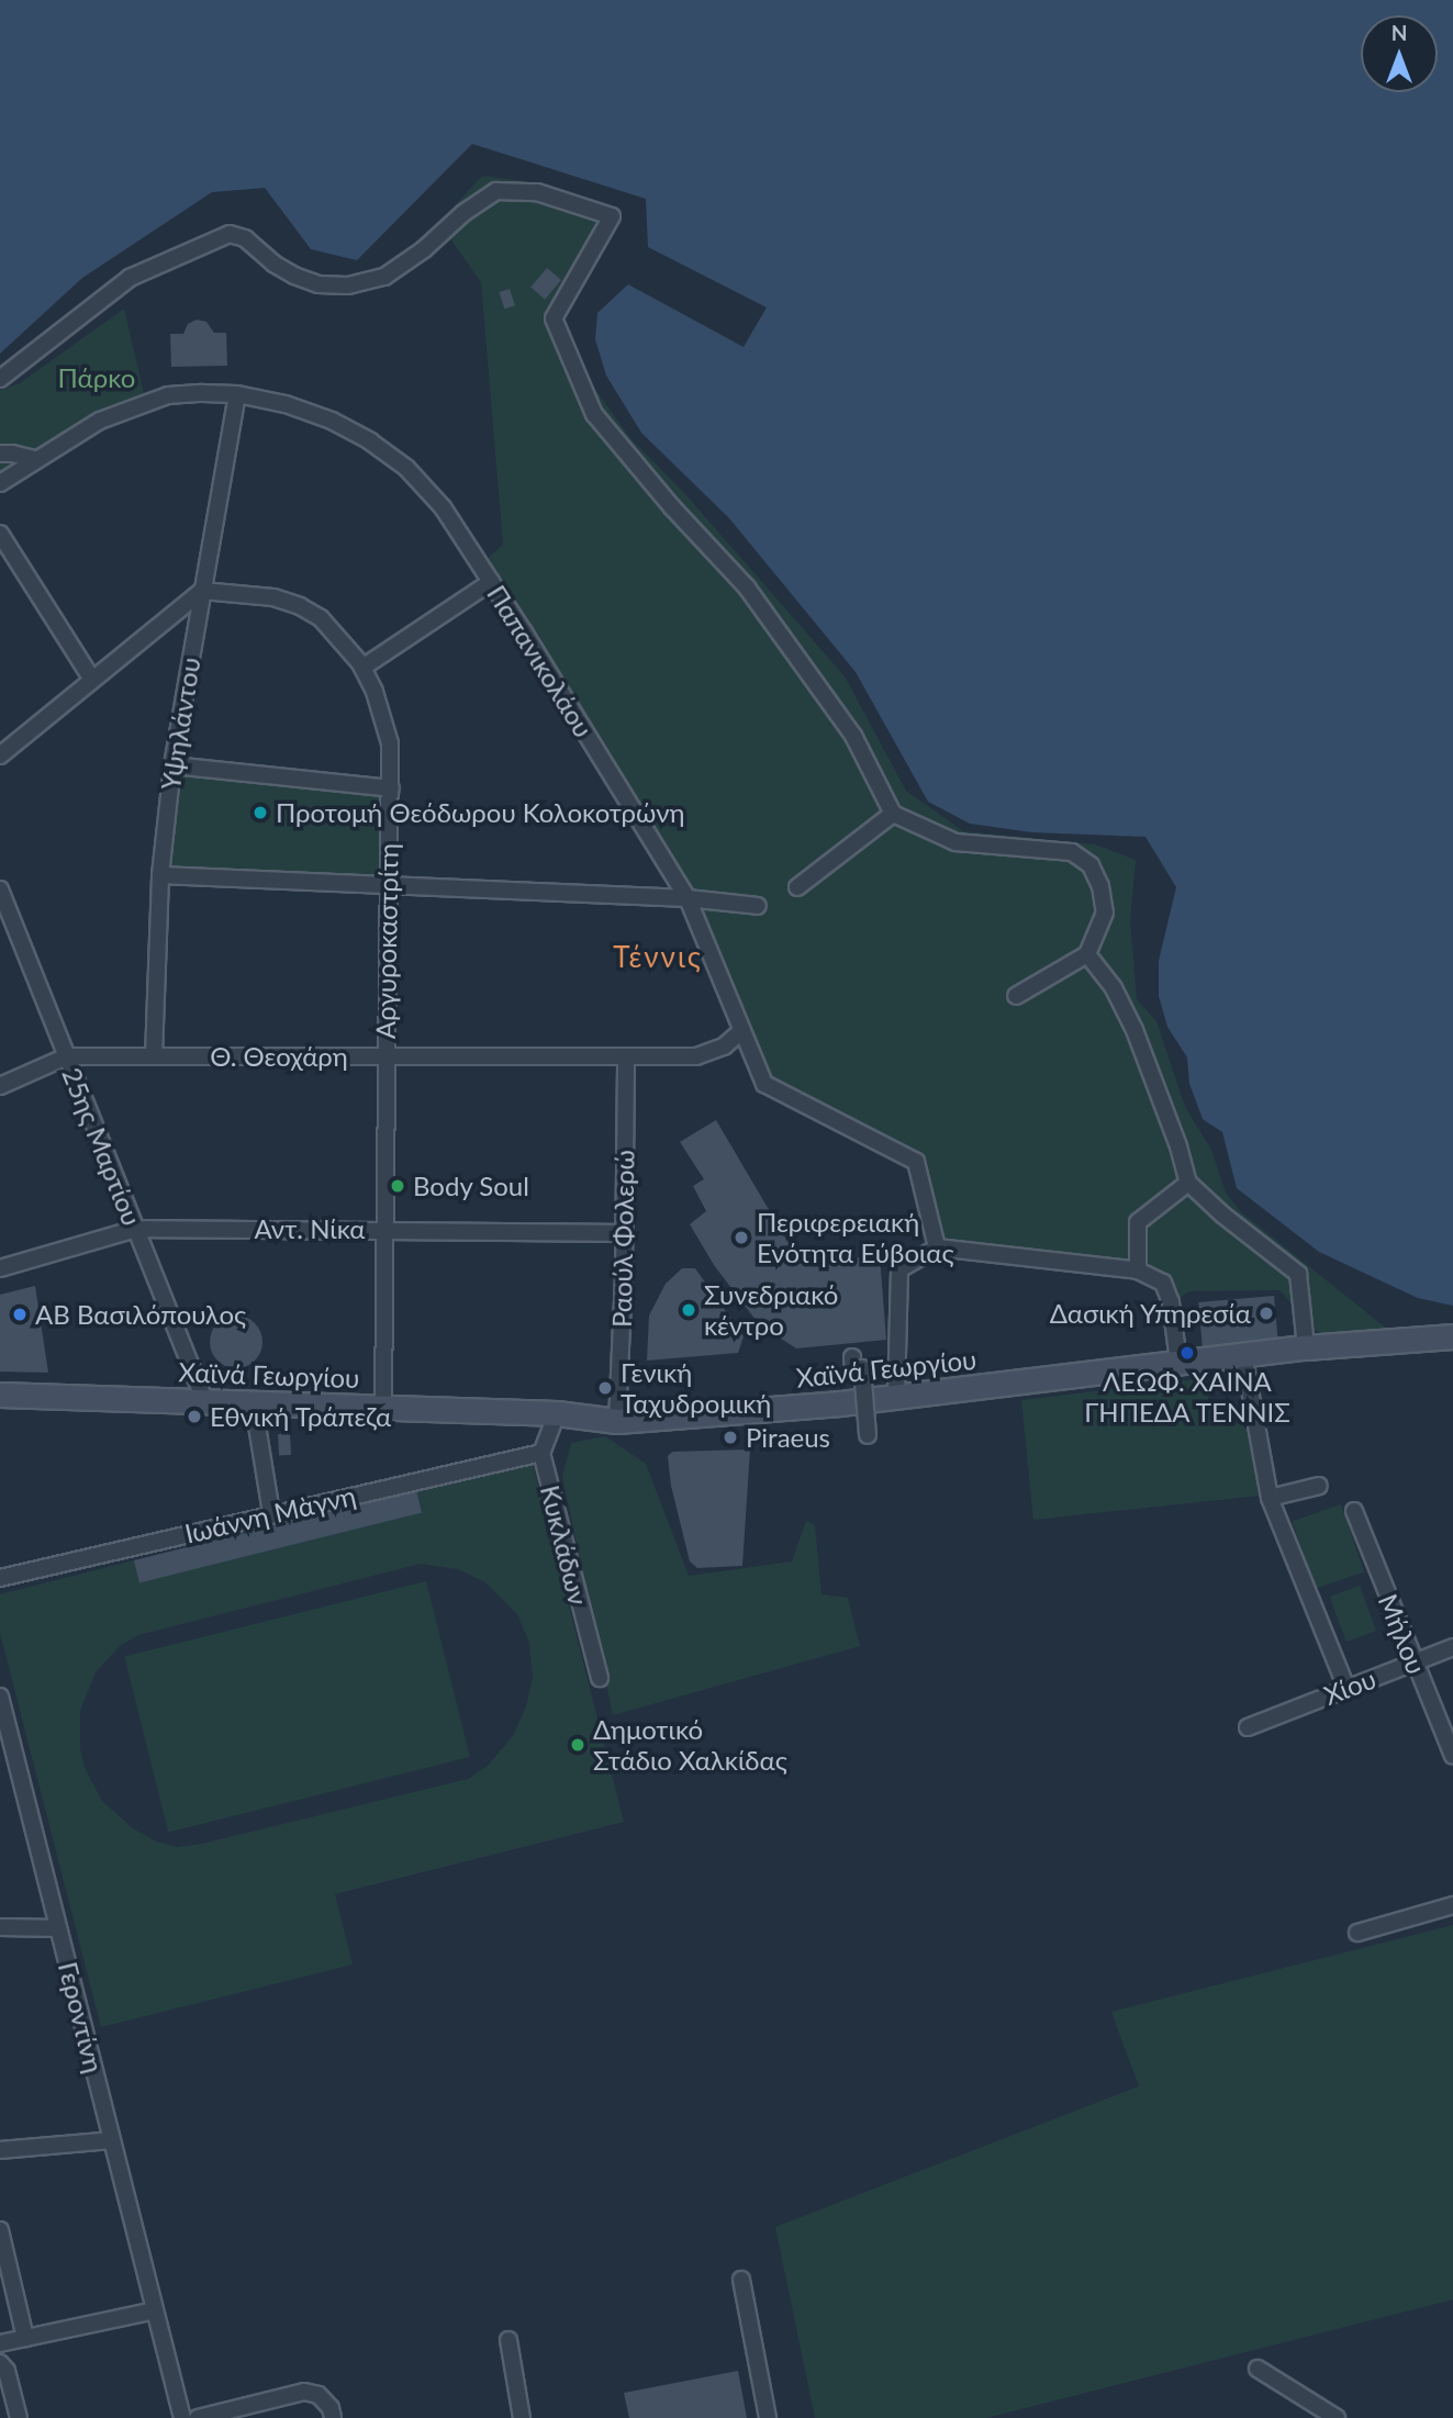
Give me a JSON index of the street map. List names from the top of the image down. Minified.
{"streets":{"main road":["Χαϊνά Γεωργίου"],"street":["Παπανικολάου","Υψηλάντου","Αργυροκαστρίτη","Θ. Θεοχάρη","25ης Μαρτίου","Αντ. Νίκα","Ραούλ Φολερώ","Ιωάννη Μὰγνη","Κυκλάδων","Μήλου","Χίου","Γεροντίνη"]},"crossings":[["Παπανικολάου","Υψηλάντου"],["Παπανικολάου","Θ. Θεοχάρη"],["Υψηλάντου","Αργυροκαστρίτη"],["Υψηλάντου","Θ. Θεοχάρη"],["Αργυροκαστρίτη","Θ. Θεοχάρη"],["Αργυροκαστρίτη","Αντ. Νίκα"],["Αργυροκαστρίτη","Χαϊνά Γεωργίου"],["Θ. Θεοχάρη","25ης Μαρτίου"],["Θ. Θεοχάρη","Ραούλ Φολερώ"],["25ης Μαρτίου","Αντ. Νίκα"],["25ης Μαρτίου","Χαϊνά Γεωργίου"],["Αντ. Νίκα","Ραούλ Φολερώ"],["Ραούλ Φολερώ","Χαϊνά Γεωργίου"],["Χαϊνά Γεωργίου","Κυκλάδων"],["Ιωάννη Μὰγνη","Κυκλάδων"],["Μήλου","Χίου"]],"districts":["Τέννις"],"parks":["Πάρκο"],"places":["Προτομή Θεόδωρου Κολοκοτρώνη","Body Soul","Περιφερειακή Ενότητα Εύβοιας","Συνεδριακό κέντρο","Δασική Υπηρεσία","ΑΒ Βασιλόπουλος","ΛΕΩΦ. ΧΑΙΝΑ ΓΗΠΕΔΑ ΤΕΝΝΙΣ","Γενική Ταχυδρομική","Εθνική Τράπεζα","Piraeus","Δημοτικό Στάδιο Χαλκίδας"],"north":"top"}
